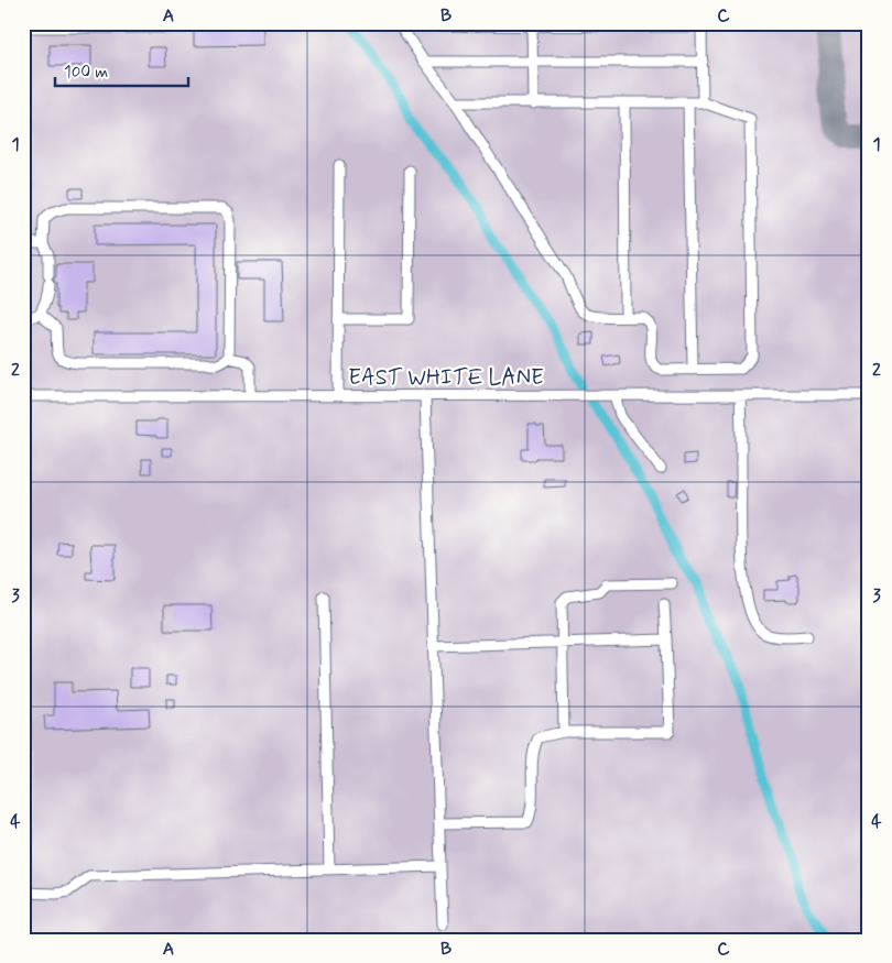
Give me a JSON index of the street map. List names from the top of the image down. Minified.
{"streets":{"street":["EAST WHITE LANE"]},"scale_bar":"100 m","grid":{"columns":["A","B","C"],"rows":["1","2","3","4"]}}
